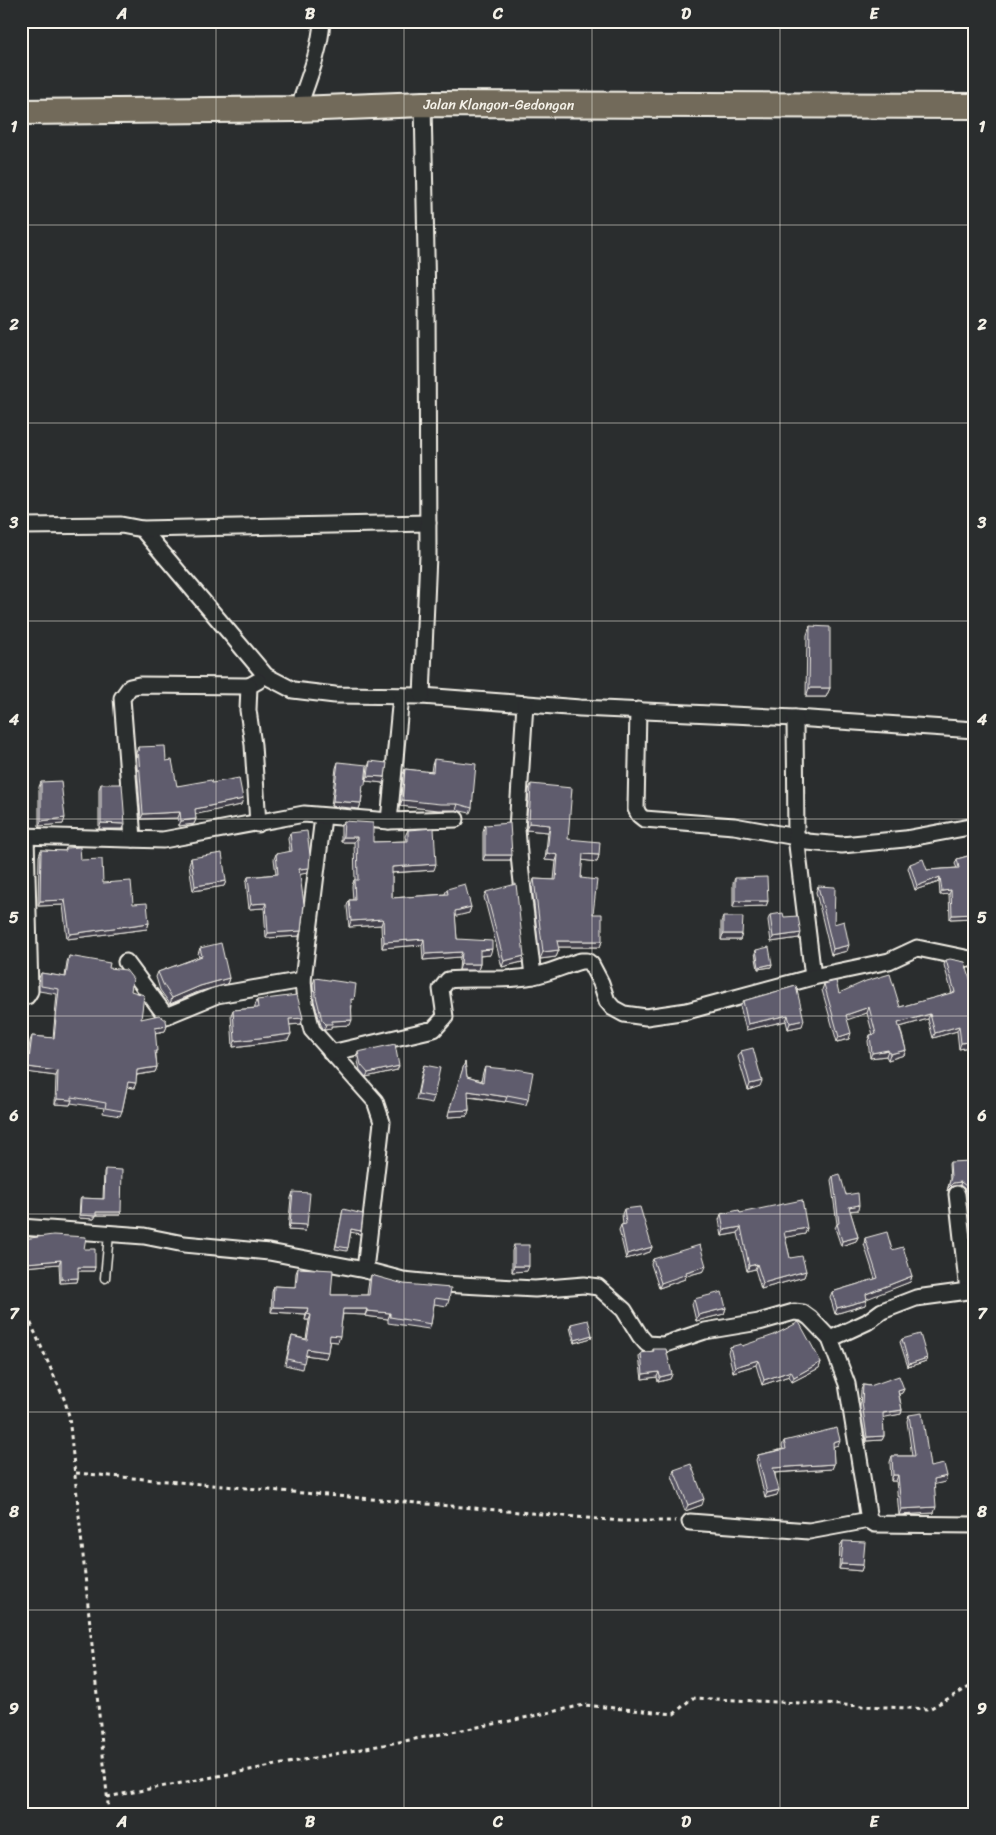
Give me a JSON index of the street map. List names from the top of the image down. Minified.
{"streets":{"main road":["Jalan Klangon-Gedongan"]},"grid":{"columns":["A","B","C","D","E"],"rows":["1","2","3","4","5","6","7","8","9"]}}
